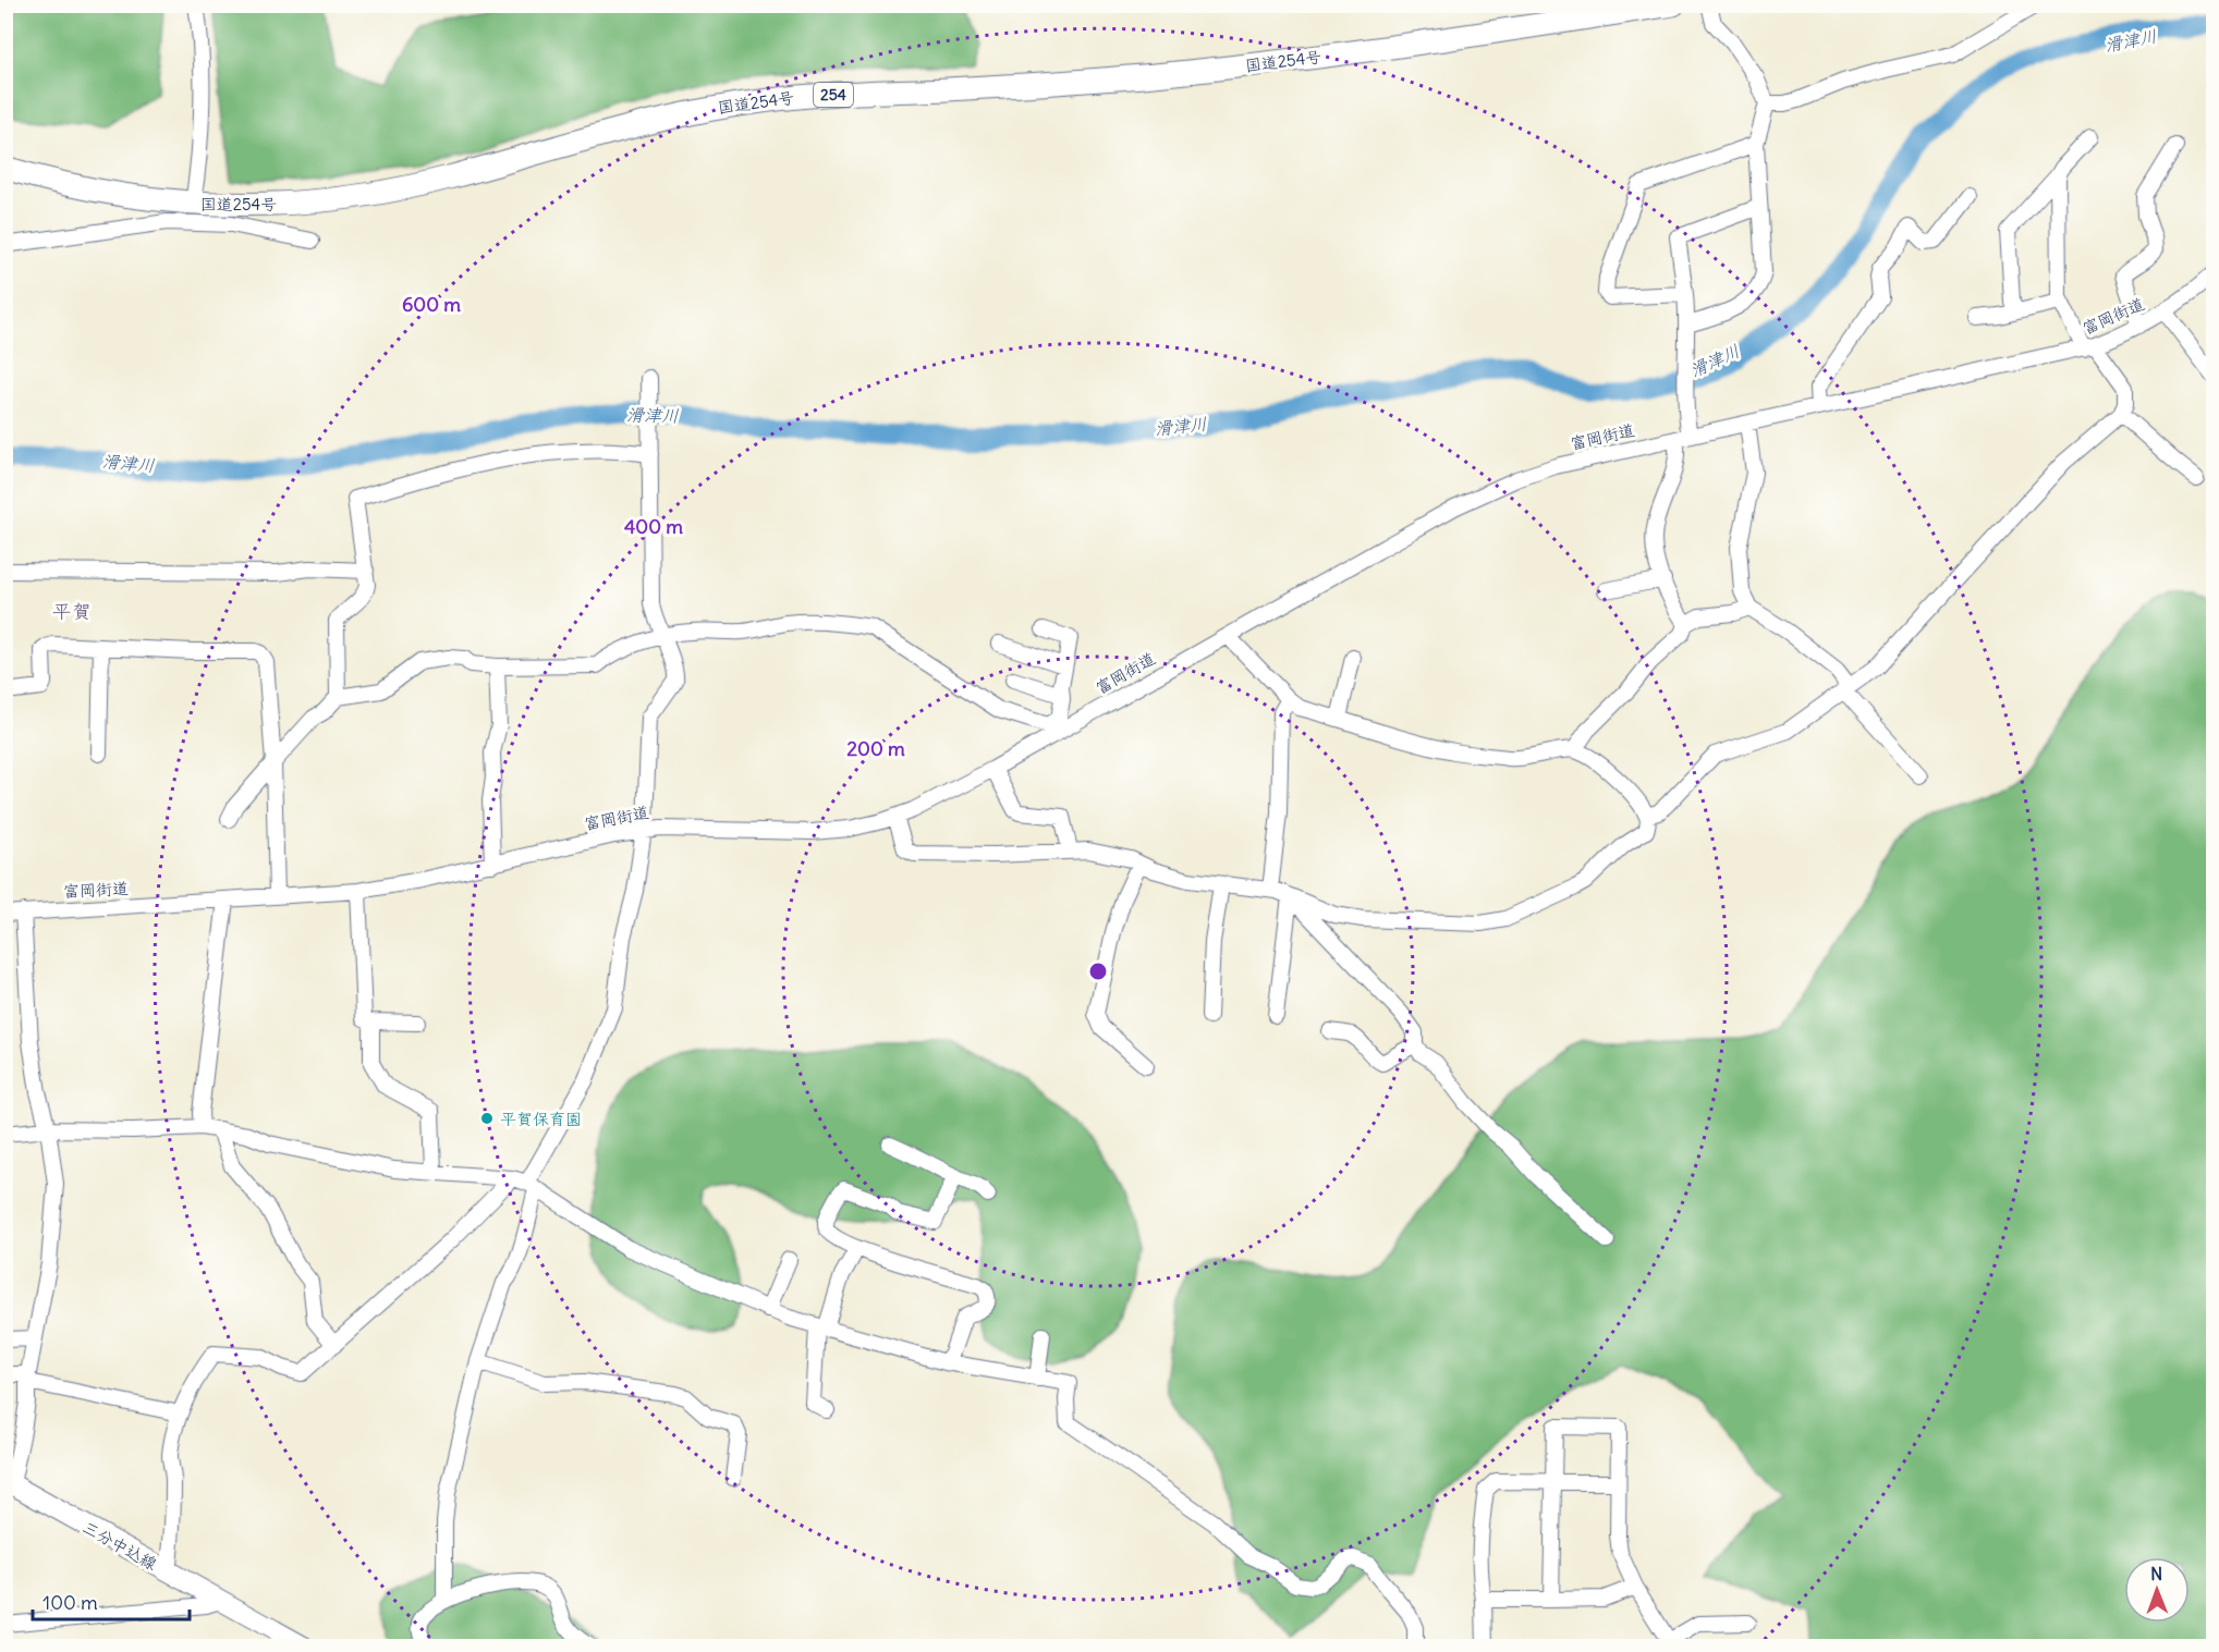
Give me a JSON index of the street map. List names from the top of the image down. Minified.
{"streets":{"highway":["国道254号","254"],"main road":["三分中込線"],"street":["富岡街道"]},"districts":["平賀"],"water":["滑津川"],"places":["平賀保育園"],"scale_bar":"100 m","north":"top","rings":["600 m","400 m","200 m"]}
